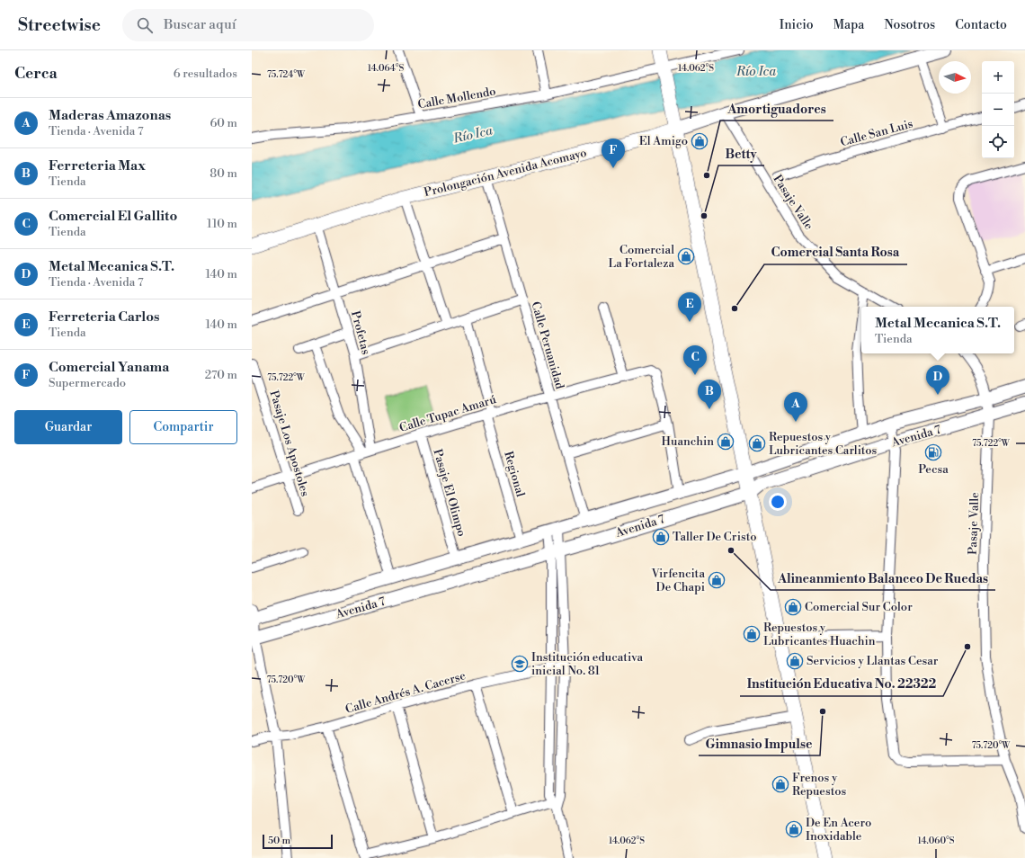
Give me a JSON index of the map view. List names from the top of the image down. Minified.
{"streets":{"main road":["Prolongación Avenida Acomayo"],"street":["Calle Mollendo","Calle San Luis","Pasaje Valle","Profetas","Calle Peruanidad","Calle Tupac Amarú","Avenida 7","Pasaje Los Apostoles","Regional","Pasaje El Olimpo","Calle Andrés A. Cacerse"]},"crossings":[["Prolongación Avenida Acomayo","Pasaje Valle"],["Prolongación Avenida Acomayo","Profetas"],["Prolongación Avenida Acomayo","Calle Peruanidad"],["Pasaje Valle","Avenida 7"],["Profetas","Calle Tupac Amarú"],["Profetas","Avenida 7"],["Calle Peruanidad","Calle Tupac Amarú"],["Calle Peruanidad","Avenida 7"],["Calle Tupac Amarú","Pasaje Los Apostoles"],["Calle Tupac Amarú","Regional"],["Calle Tupac Amarú","Pasaje El Olimpo"],["Avenida 7","Regional"],["Avenida 7","Pasaje El Olimpo"]],"water":["Río Ica"],"places":{"shop":["El Amigo","Comercial La Fortaleza","Huanchin","Repuestos y Lubricantes Carlitos","Taller De Cristo","Virfencita De Chapi","Comercial Sur Color","Repuestos y Lubricantes Huachin","Servicios y Llantas Cesar","Frenos y Repuestos","De En Acero Inoxidable"],"other":["Amortiguadores","Betty","Comercial Santa Rosa","Alineanmiento Balanceo De Ruedas","Institución Educativa No. 22322","Gimnasio Impulse"],"fuel station":["Pecsa"],"school or university":["Institución educativa inicial No. 81"]},"scale_bar":"50 m","north":"right","page":{"header":"Streetwise","search":"Buscar aquí","nav":["Inicio","Mapa","Nosotros","Contacto"],"heading":["Cerca","6 resultados"],"map_buttons":["+","−"],"list":[{"mark":"A","name":"Maderas Amazonas","note":"Tienda · Avenida 7","value":"60 m"},{"mark":"B","name":"Ferreteria Max","note":"Tienda","value":"80 m"},{"mark":"C","name":"Comercial El Gallito","note":"Tienda","value":"110 m"},{"mark":"D","name":"Metal Mecanica S.T.","note":"Tienda · Avenida 7","value":"140 m"},{"mark":"E","name":"Ferreteria Carlos","note":"Tienda","value":"140 m"},{"mark":"F","name":"Comercial Yanama","note":"Supermercado","value":"270 m"}],"pins":["F","E","C","D","B","A"],"popup":["Metal Mecanica S.T.","Tienda"],"buttons":["Guardar","Compartir"],"scale":"50 m"},"coordinates":["14.064°S","14.062°S","75.724°W","75.722°W","75.720°W","14.060°S"]}
